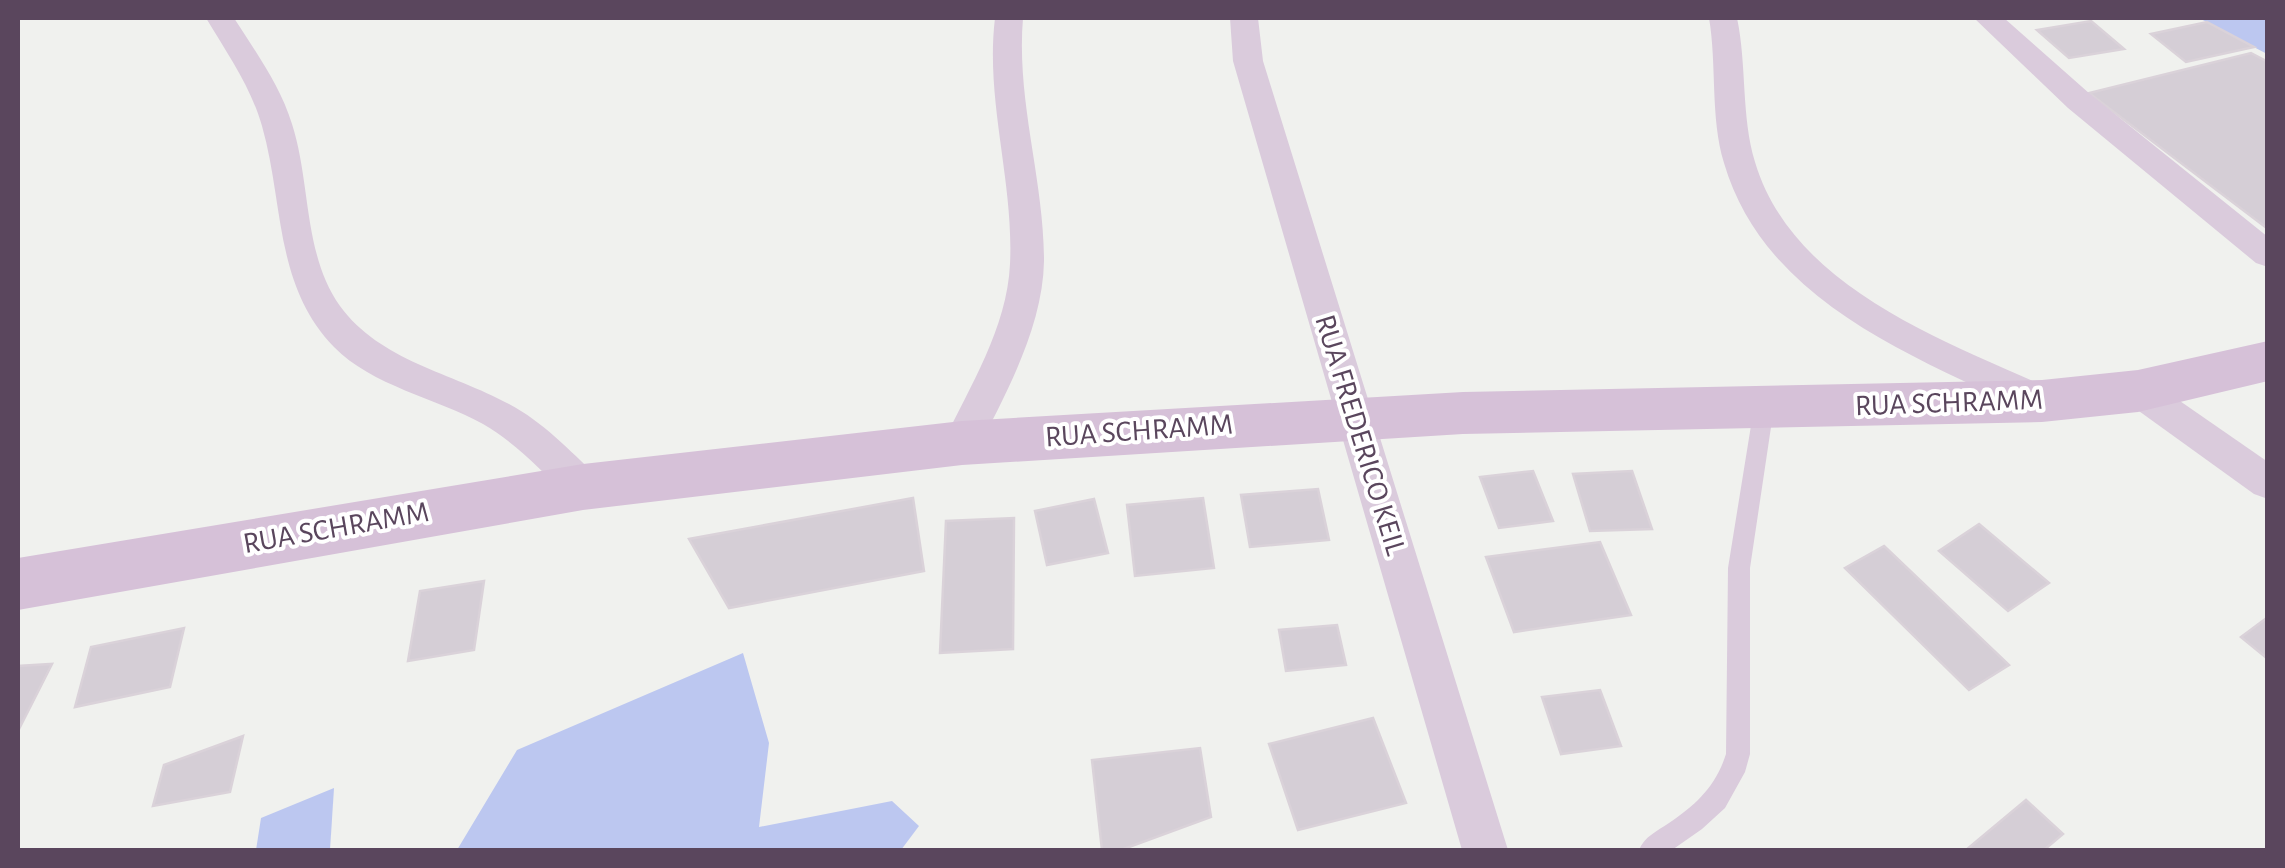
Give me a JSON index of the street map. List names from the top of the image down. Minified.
{"streets":{"street":["RUA SCHRAMM","RUA FREDERICO KEIL"]},"crossings":[["RUA SCHRAMM","RUA FREDERICO KEIL"]]}
